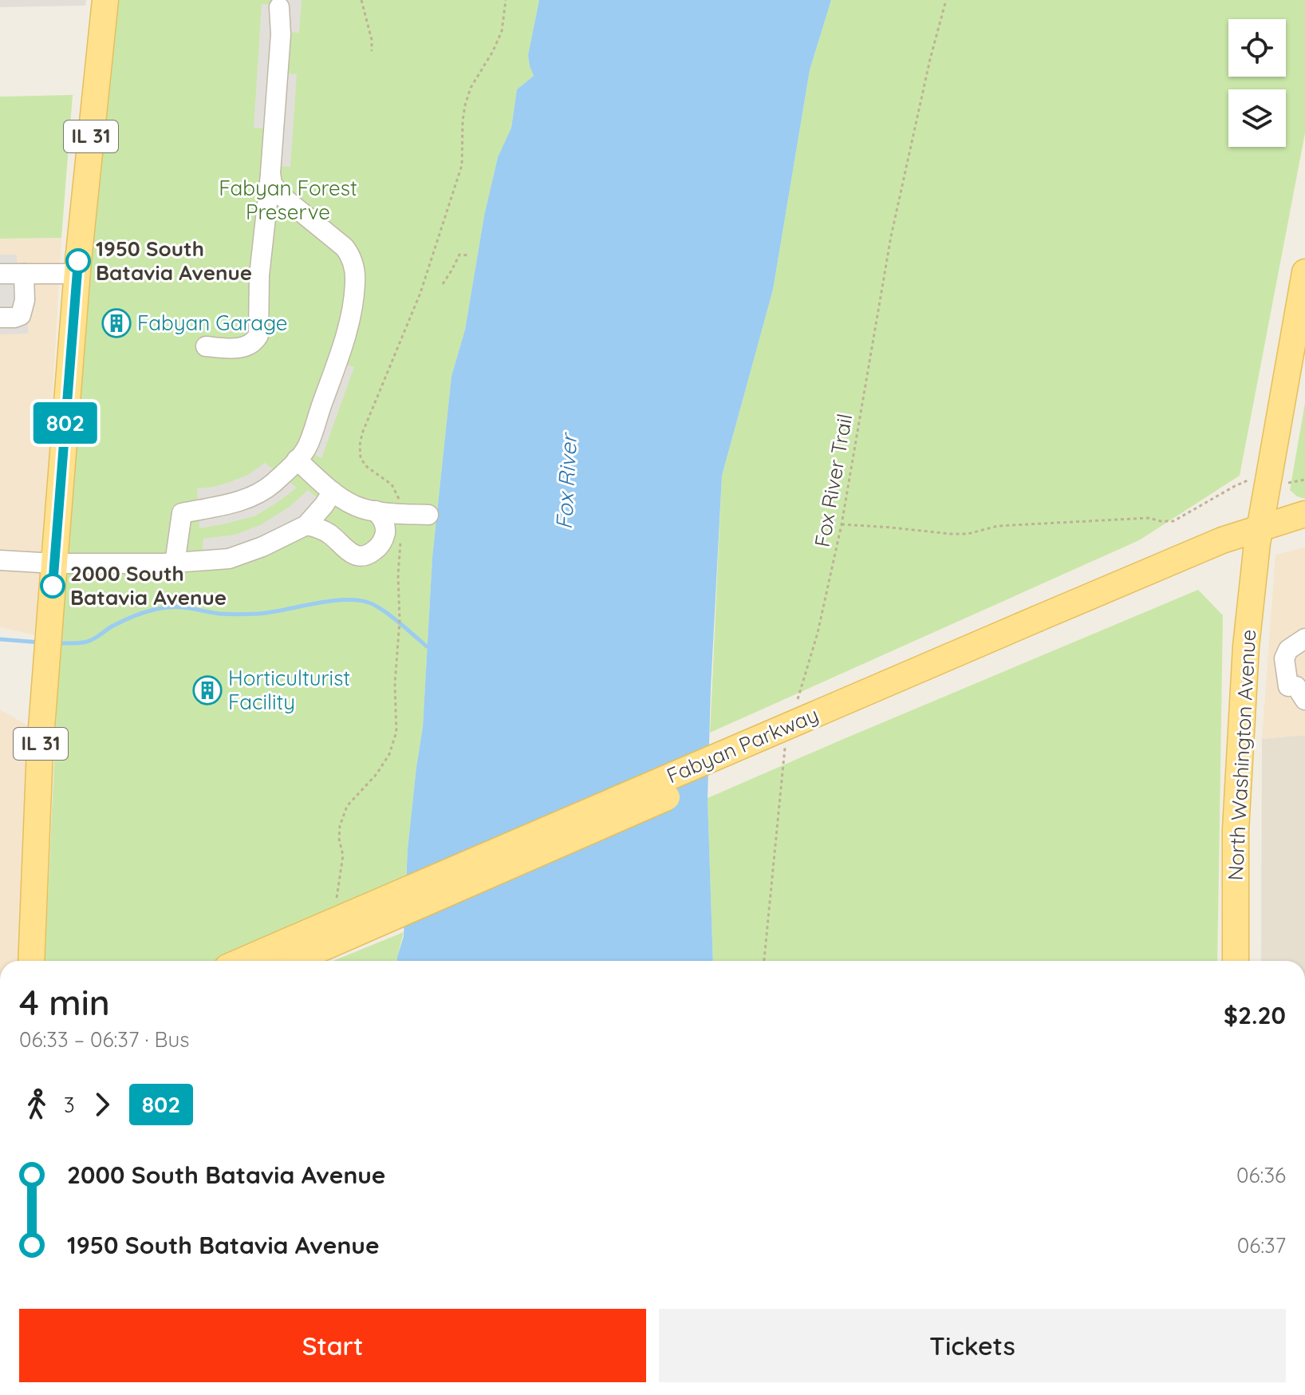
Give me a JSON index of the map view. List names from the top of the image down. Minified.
{"streets":{"main road":["IL 31","Fabyan Parkway","North Washington Avenue"],"path":["Fox River Trail"]},"crossings":[["Fabyan Parkway","North Washington Avenue"]],"water":["Fox River"],"parks":["Fabyan Forest Preserve"],"places":{"other":["1950 South Batavia Avenue","2000 South Batavia Avenue"],"building":["Fabyan Garage","Horticulturist Facility"]},"lines":["bus line 802"],"page":{"on_map":"802","heading":["4 min","06:33 – 06:37 · Bus","$2.20"],"legs":["3","802"],"list":[{"name":"2000 South Batavia Avenue","value":"06:36"},{"name":"1950 South Batavia Avenue","value":"06:37"}],"buttons":["Start","Tickets"]}}
